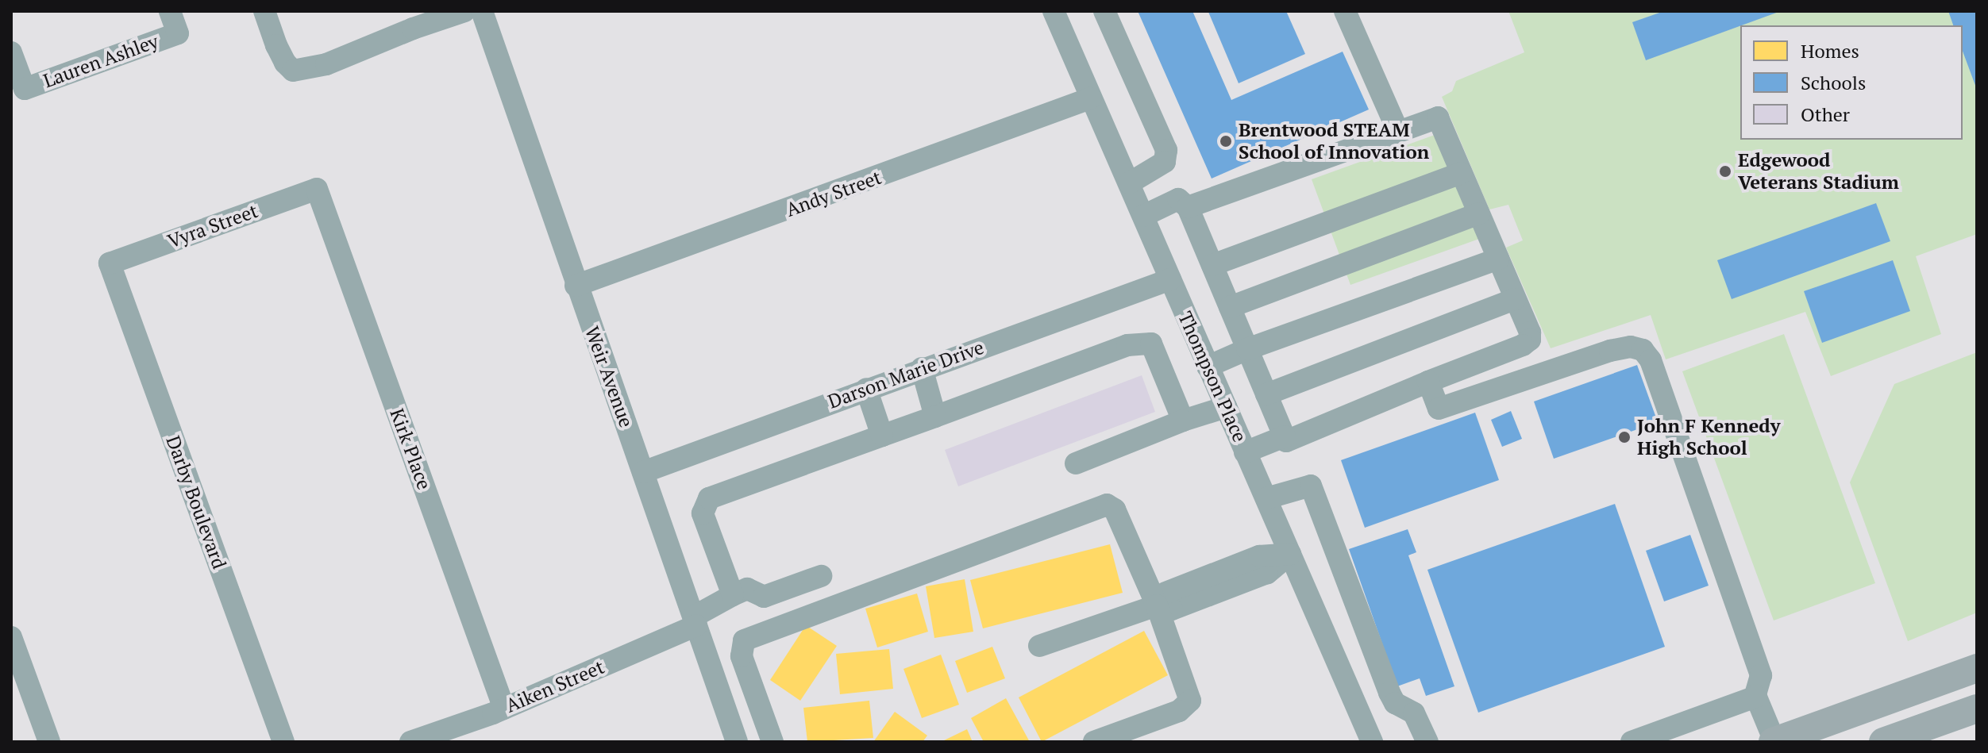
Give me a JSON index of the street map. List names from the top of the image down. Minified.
{"streets":{"street":["Lauren Ashley","Andy Street","Vyra Street","Darson Marie Drive","Weir Avenue","Thompson Place","Kirk Place","Darby Boulevard","Aiken Street"]},"crossings":[["Andy Street","Weir Avenue"],["Andy Street","Thompson Place"],["Vyra Street","Kirk Place"],["Vyra Street","Darby Boulevard"],["Darson Marie Drive","Weir Avenue"],["Darson Marie Drive","Thompson Place"],["Weir Avenue","Aiken Street"],["Kirk Place","Aiken Street"]],"places":["Brentwood STEAM School of Innovation","Edgewood Veterans Stadium","John F Kennedy High School"],"legend":["Homes","Schools","Other"]}
